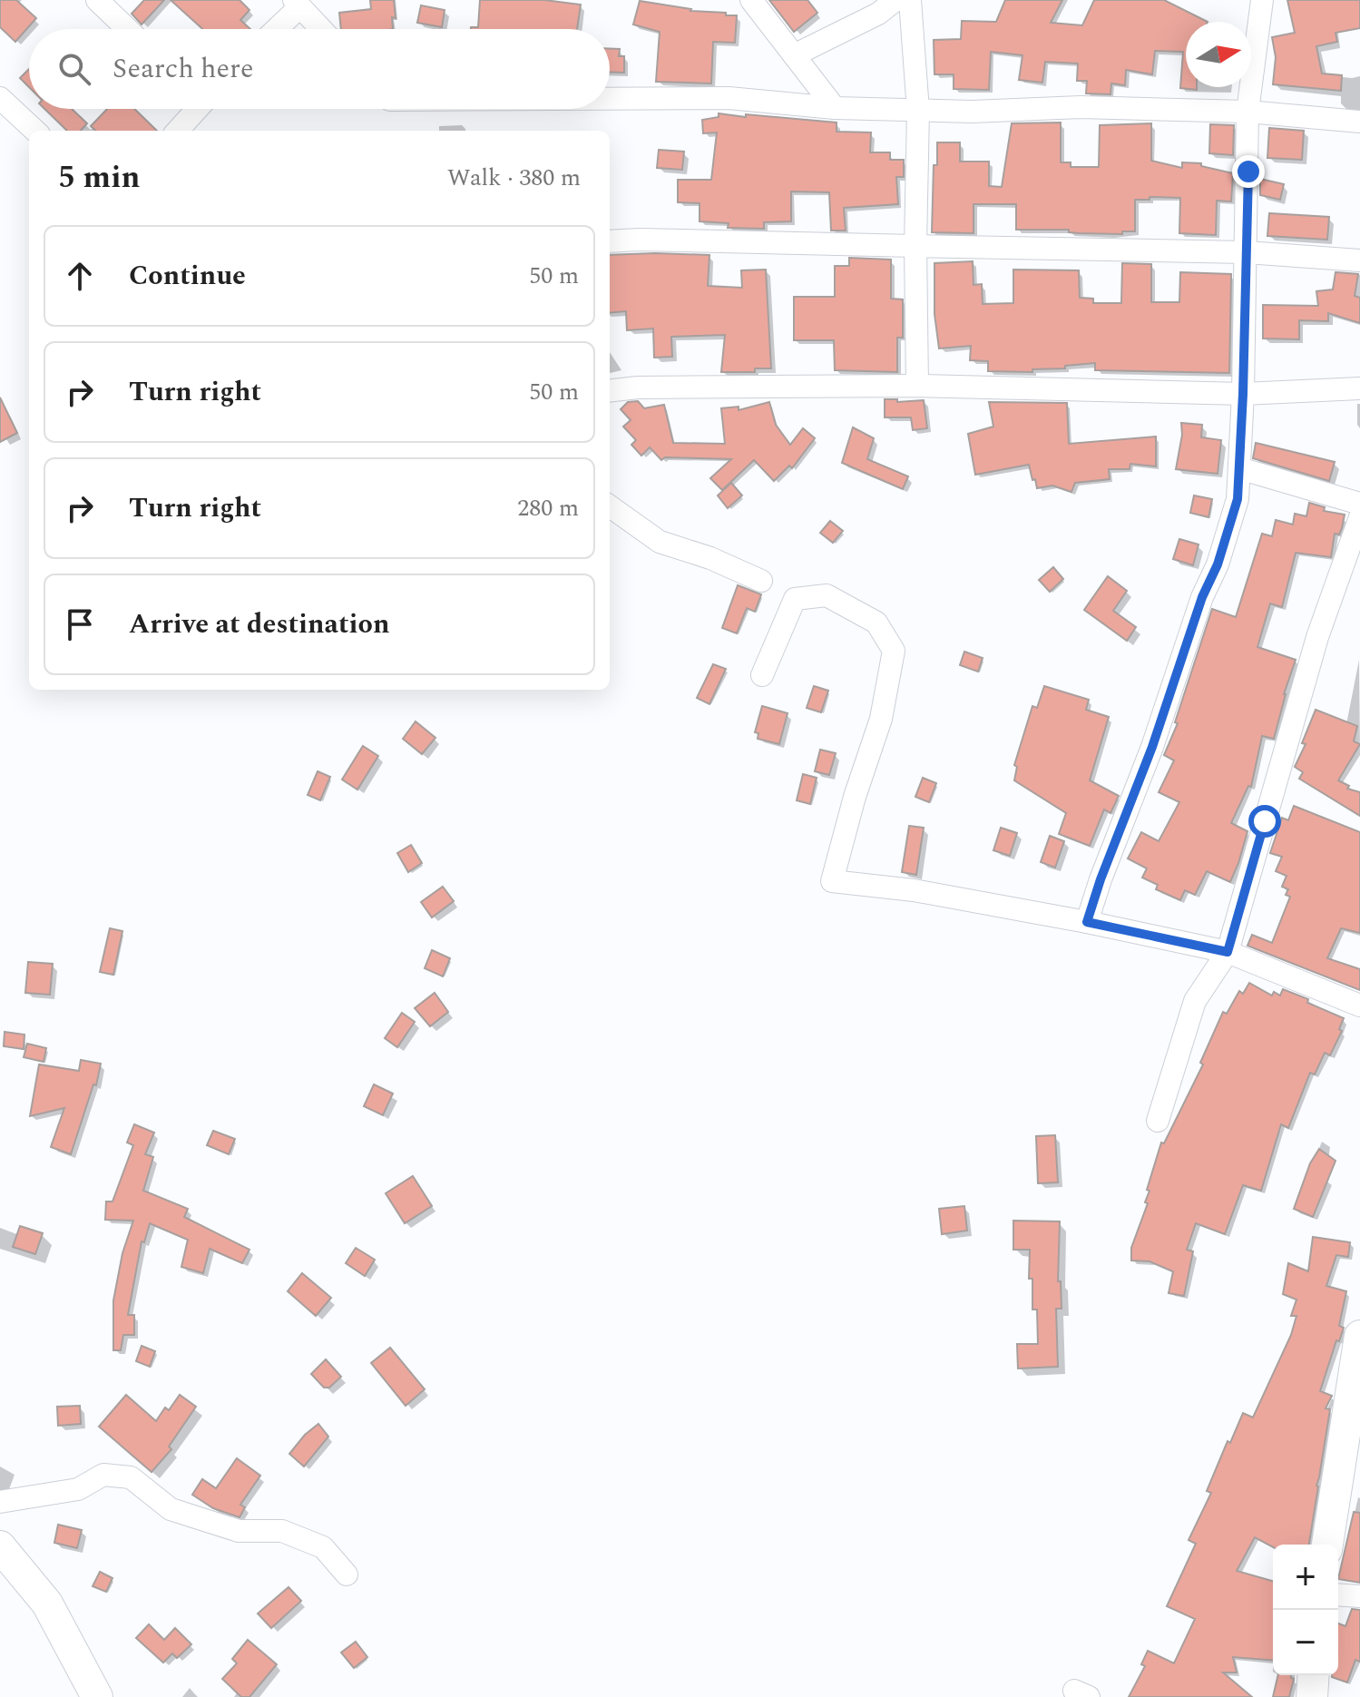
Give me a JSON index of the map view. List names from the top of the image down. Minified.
{"north":"right","page":{"search":"Search here","heading":["5 min","Walk · 380 m"],"list":[["Continue","50 m"],["Turn right","50 m"],["Turn right","280 m"],"Arrive at destination"],"map_buttons":["+","−"]}}
